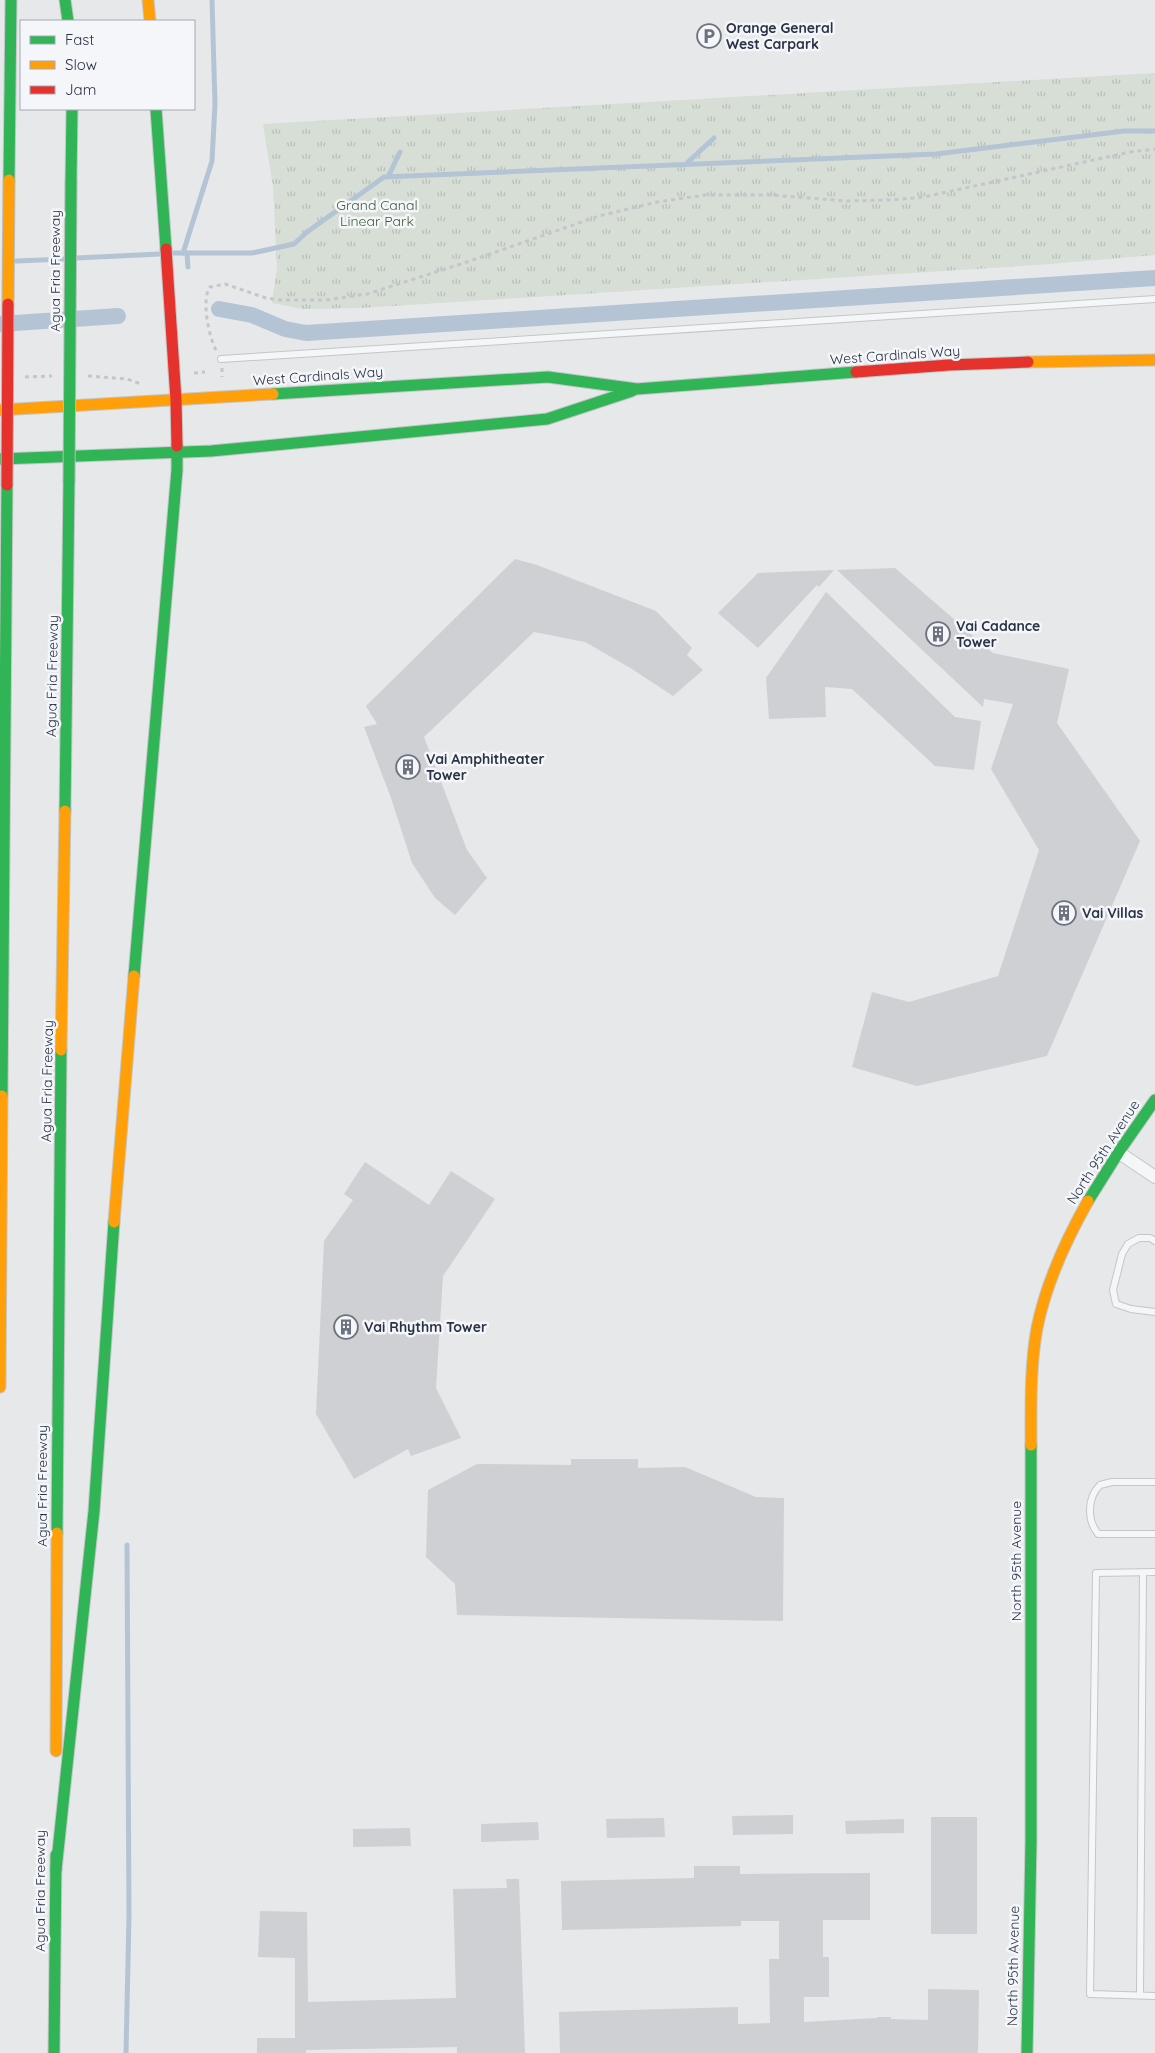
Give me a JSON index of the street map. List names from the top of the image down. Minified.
{"streets":{"main road":["Agua Fria Freeway","West Cardinals Way","North 95th Avenue"]},"parks":["Grand Canal Linear Park"],"places":{"parking":["Orange General West Carpark"],"building":["Vai Cadance Tower","Vai Amphitheater Tower","Vai Villas","Vai Rhythm Tower"]},"legend":["Fast","Slow","Jam"]}
